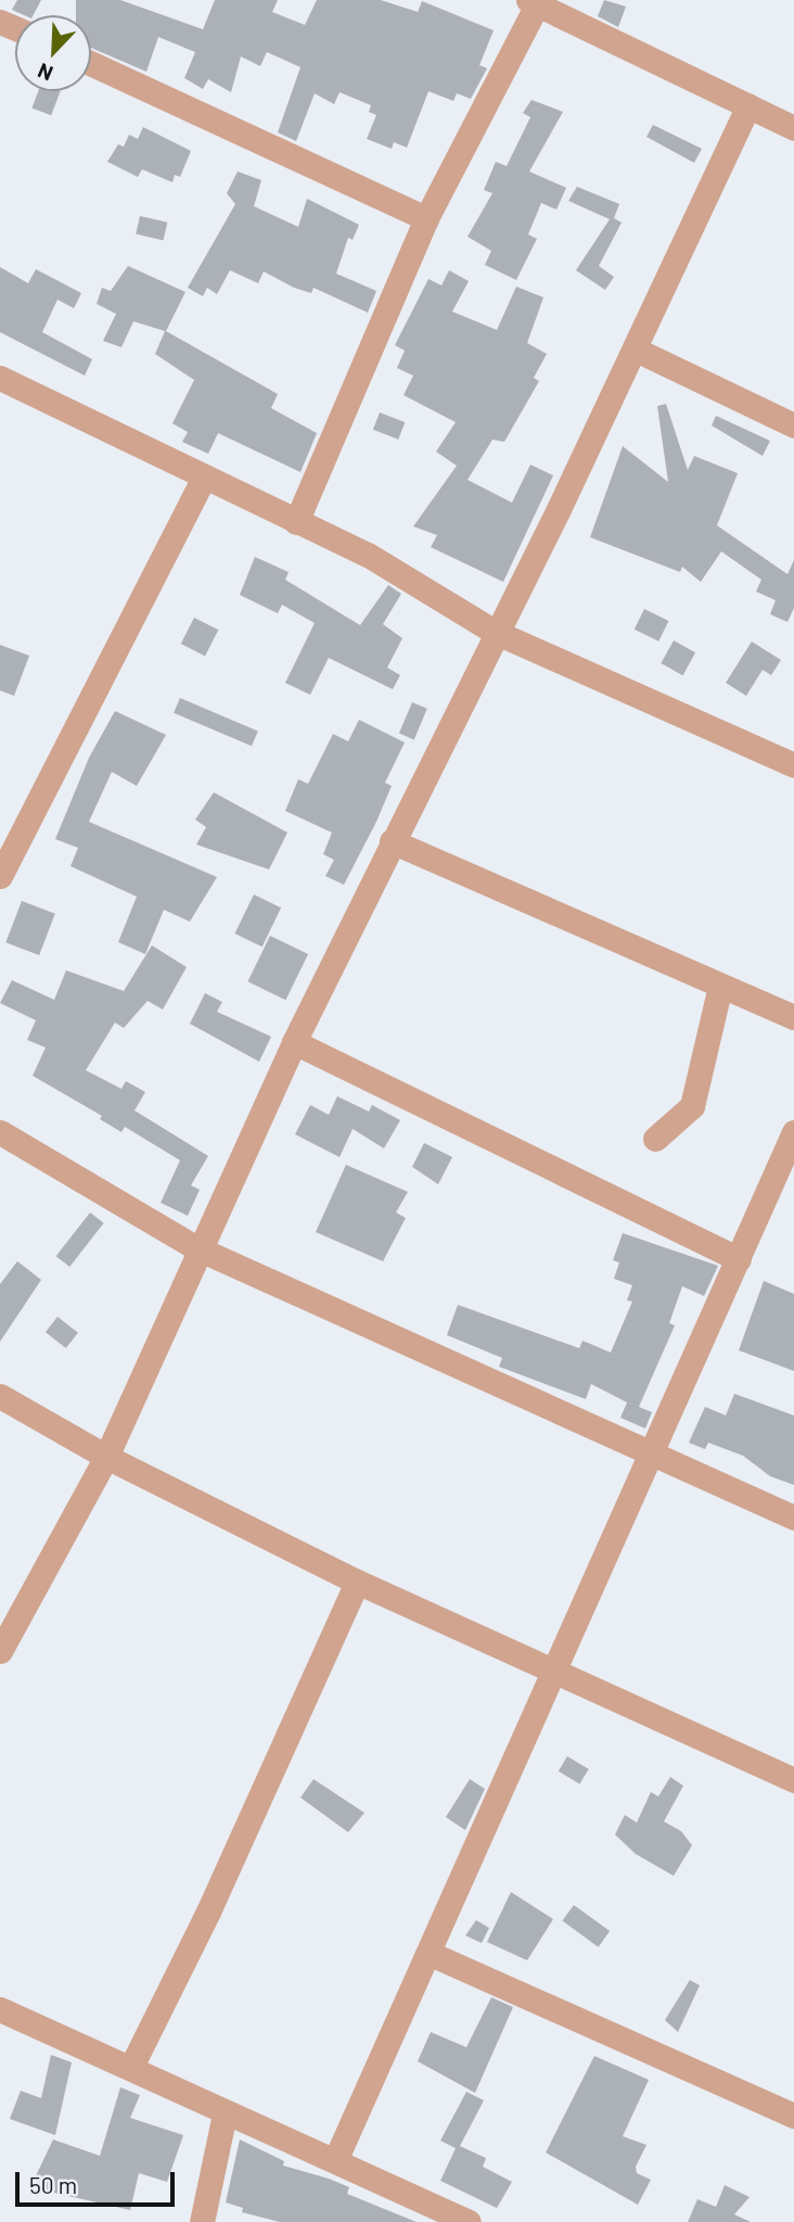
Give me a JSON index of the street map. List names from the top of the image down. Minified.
{"scale_bar":"50 m","north":"bottom left"}
